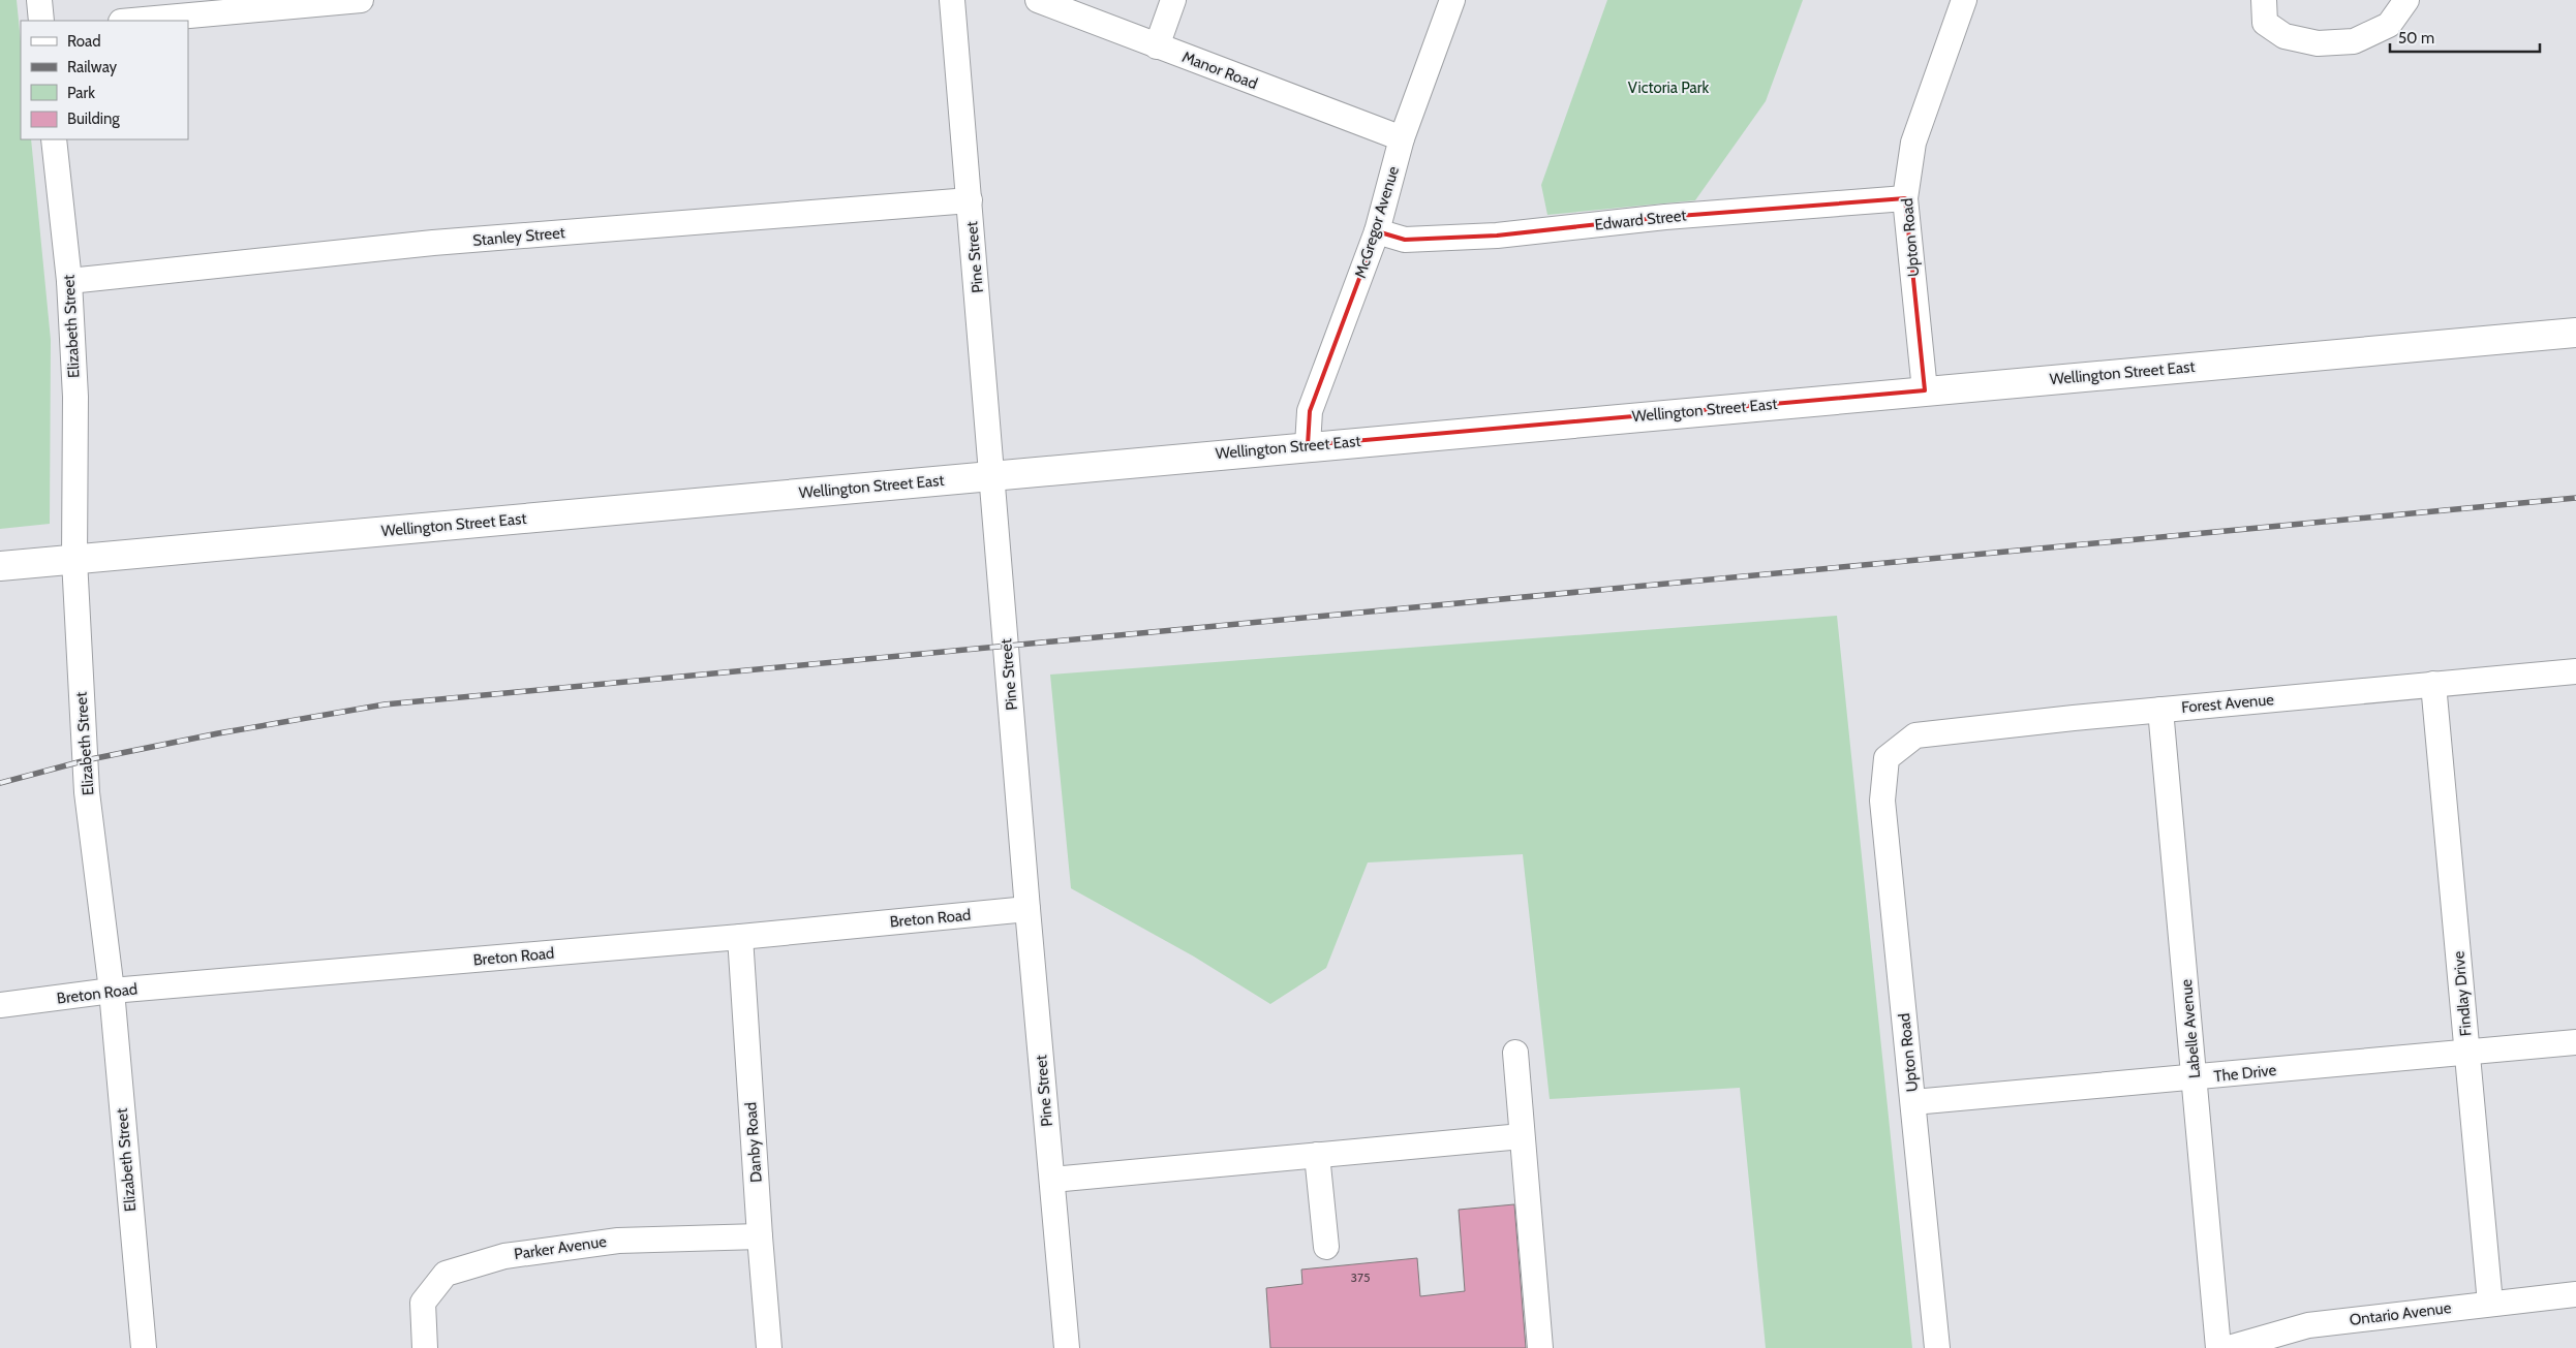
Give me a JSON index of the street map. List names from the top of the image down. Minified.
{"streets":{"main road":["Wellington Street East"],"street":["Manor Road","Edward Street","McGregor Avenue","Stanley Street","Upton Road","Pine Street","Elizabeth Street","Forest Avenue","Breton Road","Findlay Drive","Labelle Avenue","The Drive","Danby Road","Parker Avenue","Ontario Avenue"]},"crossings":[["Manor Road","McGregor Avenue"],["Edward Street","McGregor Avenue"],["Edward Street","Upton Road"],["McGregor Avenue","Wellington Street East"],["Stanley Street","Pine Street"],["Stanley Street","Elizabeth Street"],["Upton Road","Wellington Street East"],["Upton Road","Forest Avenue"],["Upton Road","The Drive"],["Pine Street","Wellington Street East"],["Pine Street","Breton Road"],["Elizabeth Street","Wellington Street East"],["Elizabeth Street","Breton Road"],["Forest Avenue","Findlay Drive"],["Forest Avenue","Labelle Avenue"],["Breton Road","Danby Road"],["Findlay Drive","The Drive"],["Findlay Drive","Ontario Avenue"],["Labelle Avenue","The Drive"],["Danby Road","Parker Avenue"]],"parks":["Victoria Park"],"house_numbers":["375"],"legend":["Road","Railway","Park","Building"],"scale_bar":"50 m"}
